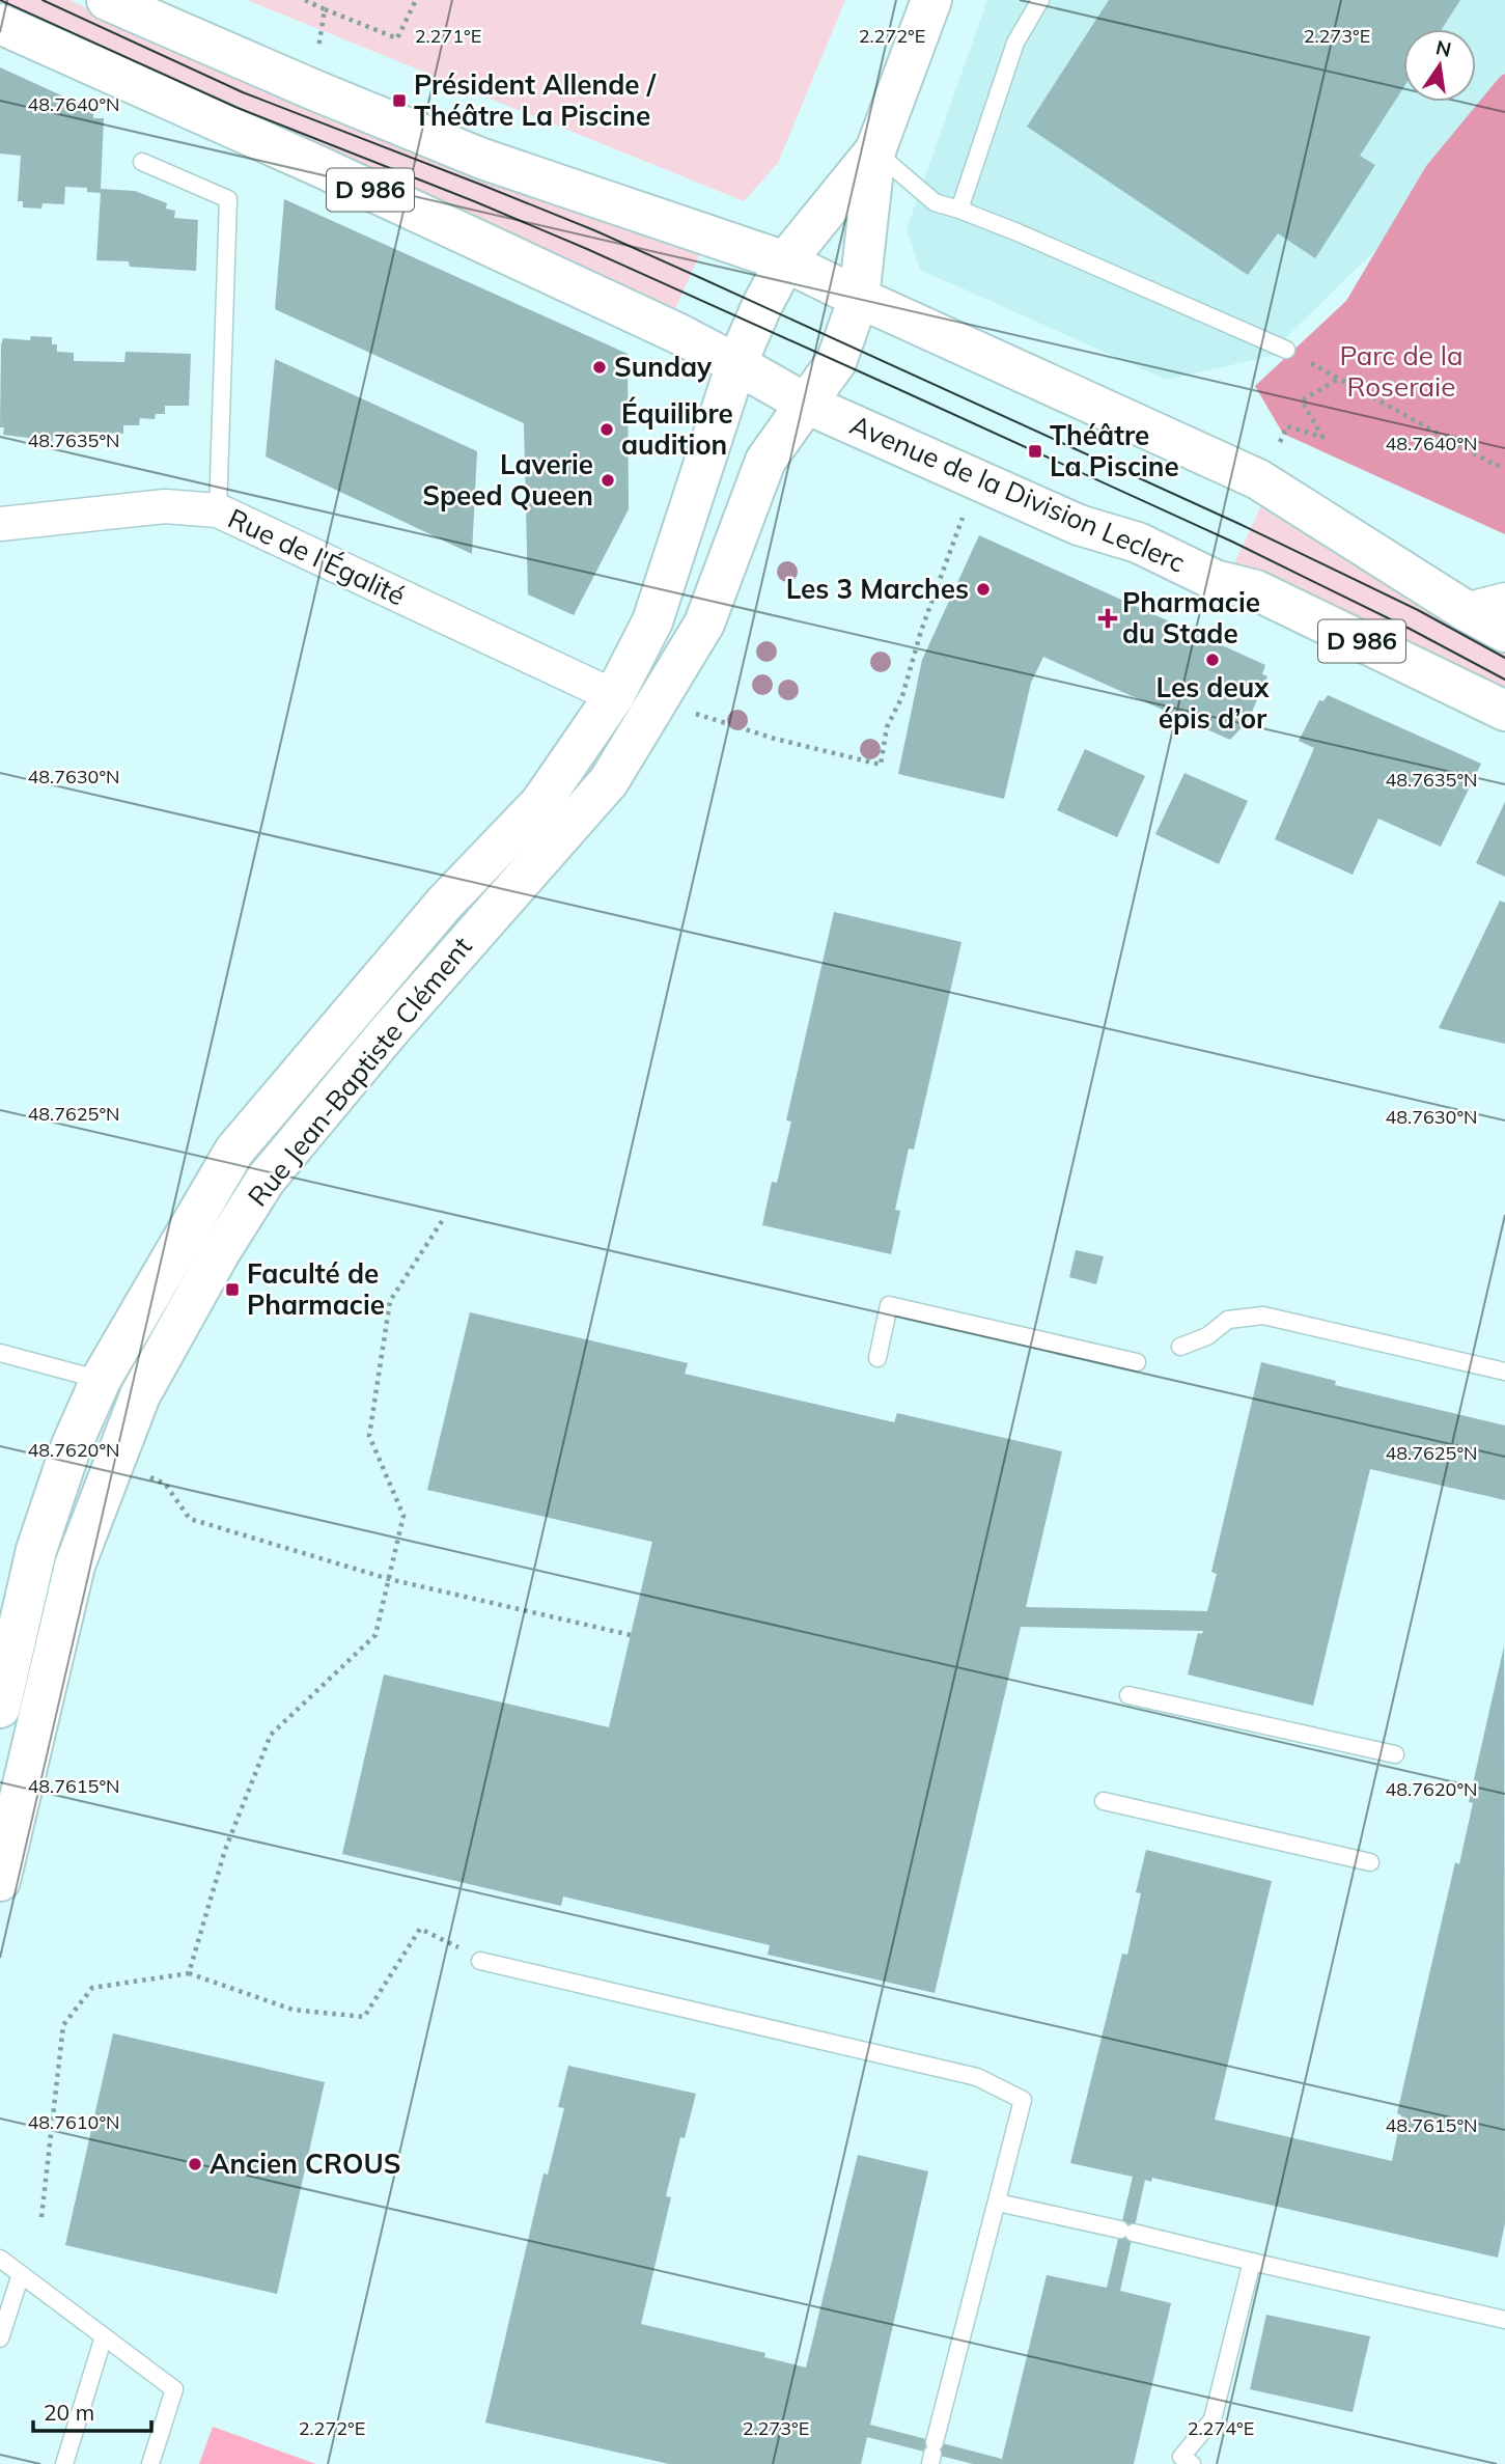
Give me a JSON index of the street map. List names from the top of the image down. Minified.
{"streets":{"main road":["D 986","Avenue de la Division Leclerc","Rue Jean-Baptiste Clément"],"street":["Rue de l'Égalité"]},"crossings":[["D 986","Avenue de la Division Leclerc"],["D 986","Rue Jean-Baptiste Clément"],["Avenue de la Division Leclerc","Rue Jean-Baptiste Clément"],["Rue de l'Égalité","Rue Jean-Baptiste Clément"]],"parks":["Parc de la Roseraie"],"places":{"transit":["Président Allende / Théâtre La Piscine","Théâtre La Piscine","Faculté de Pharmacie"],"other":["Sunday","Équilibre audition","Laverie Speed Queen","Les 3 Marches","Les deux épis d’or","Ancien CROUS"],"health":["Pharmacie du Stade"]},"scale_bar":"20 m","north":"top","coordinates":["2.271°E","2.272°E","2.273°E","48.7640°N","48.7635°N","48.7630°N","48.7625°N","48.7620°N","48.7615°N","48.7610°N","2.274°E"]}
